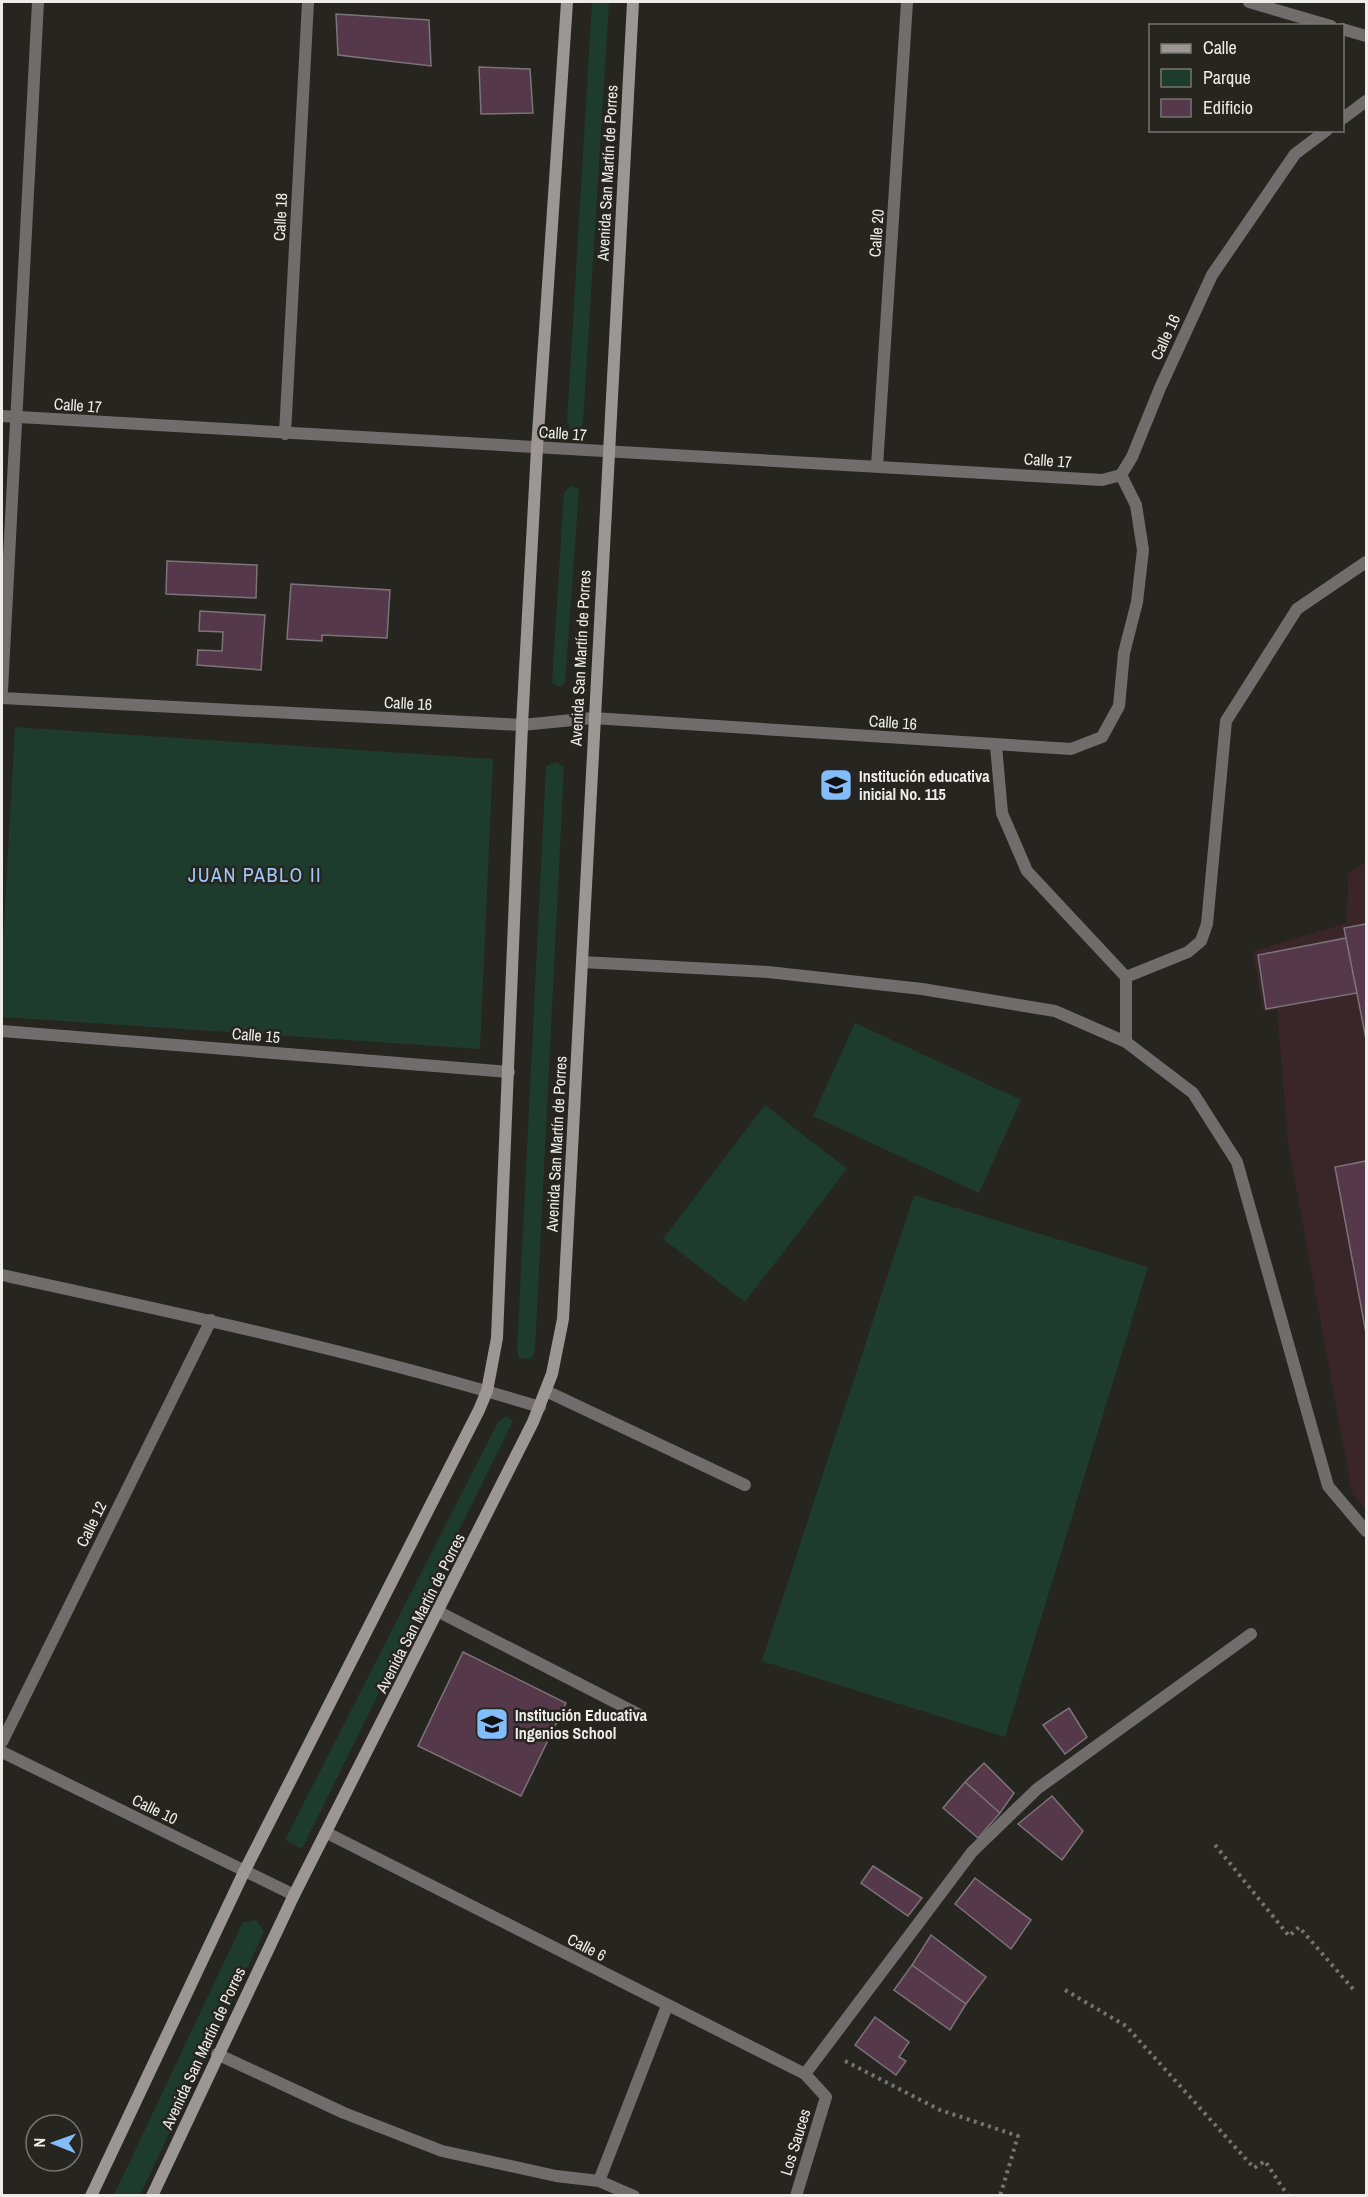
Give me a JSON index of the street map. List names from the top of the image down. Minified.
{"streets":{"main road":["Avenida San Martín de Porres"],"street":["Calle 18","Calle 20","Calle 16","Calle 17","Calle 15","Calle 12","Calle 10","Calle 6","Los Sauces"]},"crossings":[["Avenida San Martín de Porres","Calle 16"],["Avenida San Martín de Porres","Calle 17"],["Avenida San Martín de Porres","Calle 10"],["Avenida San Martín de Porres","Calle 6"],["Calle 18","Calle 17"],["Calle 20","Calle 17"],["Calle 16","Calle 17"],["Calle 6","Los Sauces"]],"districts":["JUAN PABLO II"],"places":{"school or university":["Institución educativa inicial No. 115","Institución Educativa Ingenios School"]},"legend":["Calle","Parque","Edificio"],"north":"left"}
